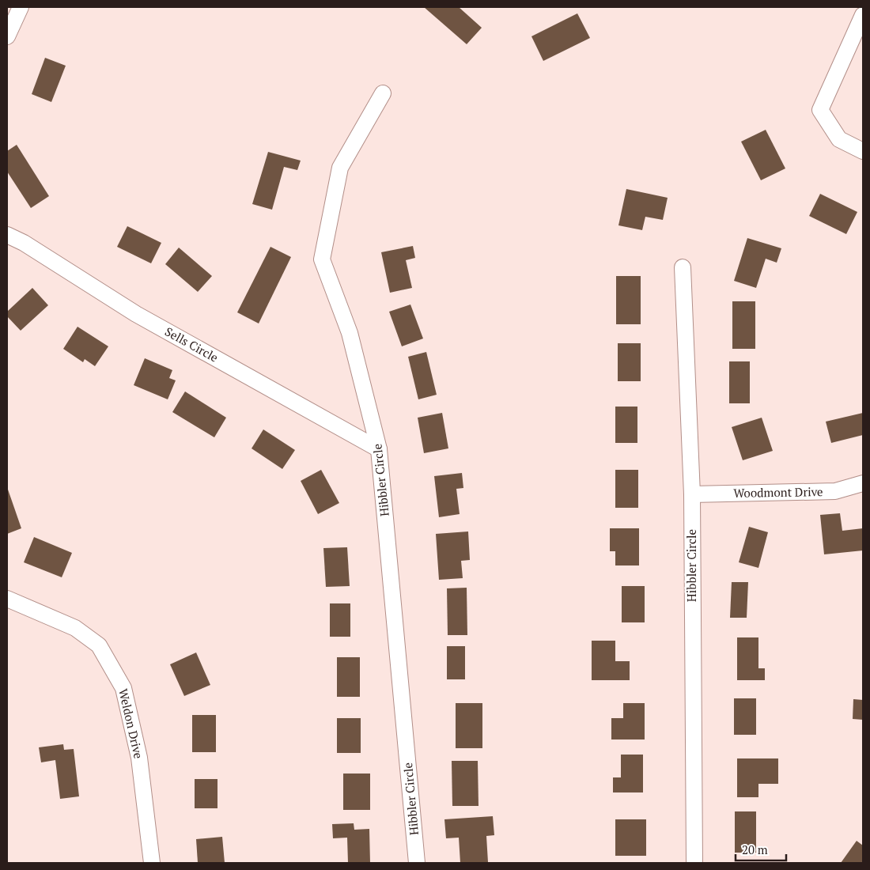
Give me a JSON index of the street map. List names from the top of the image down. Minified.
{"streets":{"street":["Sells Circle","Hibbler Circle","Woodmont Drive","Weldon Drive"]},"crossings":[["Sells Circle","Hibbler Circle"],["Hibbler Circle","Woodmont Drive"]],"scale_bar":"20 m"}
